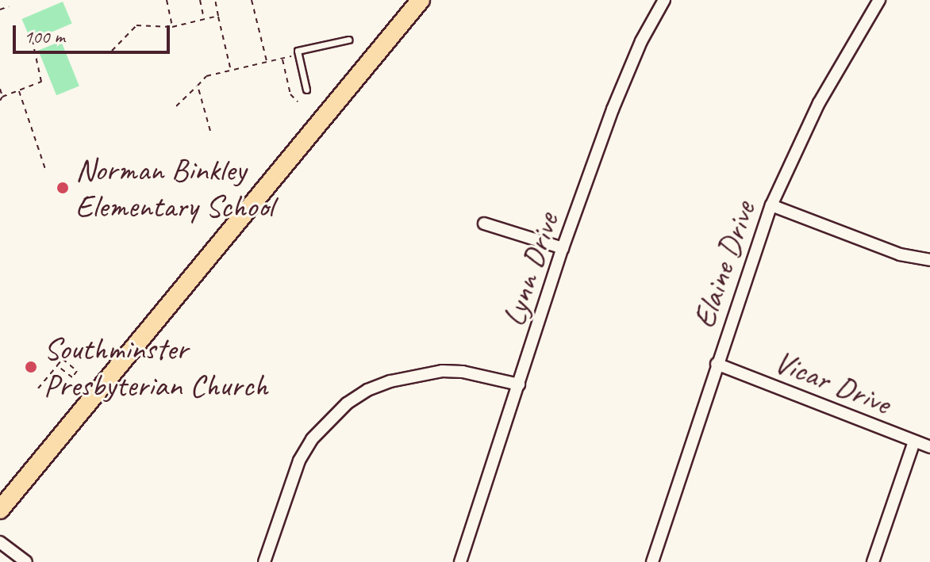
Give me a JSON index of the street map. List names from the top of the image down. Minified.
{"streets":{"street":["Elaine Drive","Lynn Drive","Vicar Drive"]},"crossings":[["Elaine Drive","Vicar Drive"]],"places":["Norman Binkley Elementary School","Southminster Presbyterian Church"],"scale_bar":"100 m"}
